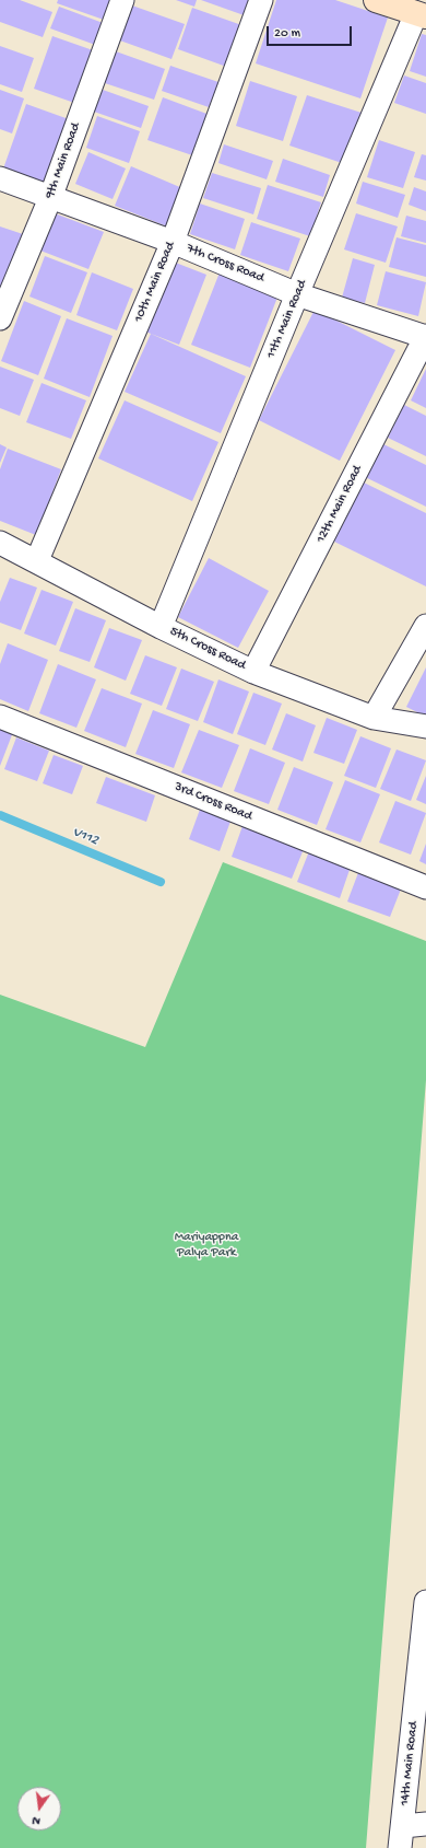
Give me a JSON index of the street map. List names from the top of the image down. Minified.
{"streets":{"street":["9th Main Road","7th Cross Road","10th Main Road","11th Main Road","12th Main Road","5th Cross Road","3rd Cross Road","14th Main Road"]},"crossings":[["9th Main Road","7th Cross Road"],["7th Cross Road","10th Main Road"],["7th Cross Road","11th Main Road"],["7th Cross Road","12th Main Road"],["10th Main Road","5th Cross Road"],["11th Main Road","5th Cross Road"],["12th Main Road","5th Cross Road"]],"water":["V112"],"parks":["Mariyappna Palya Park"],"scale_bar":"20 m","north":"bottom"}
